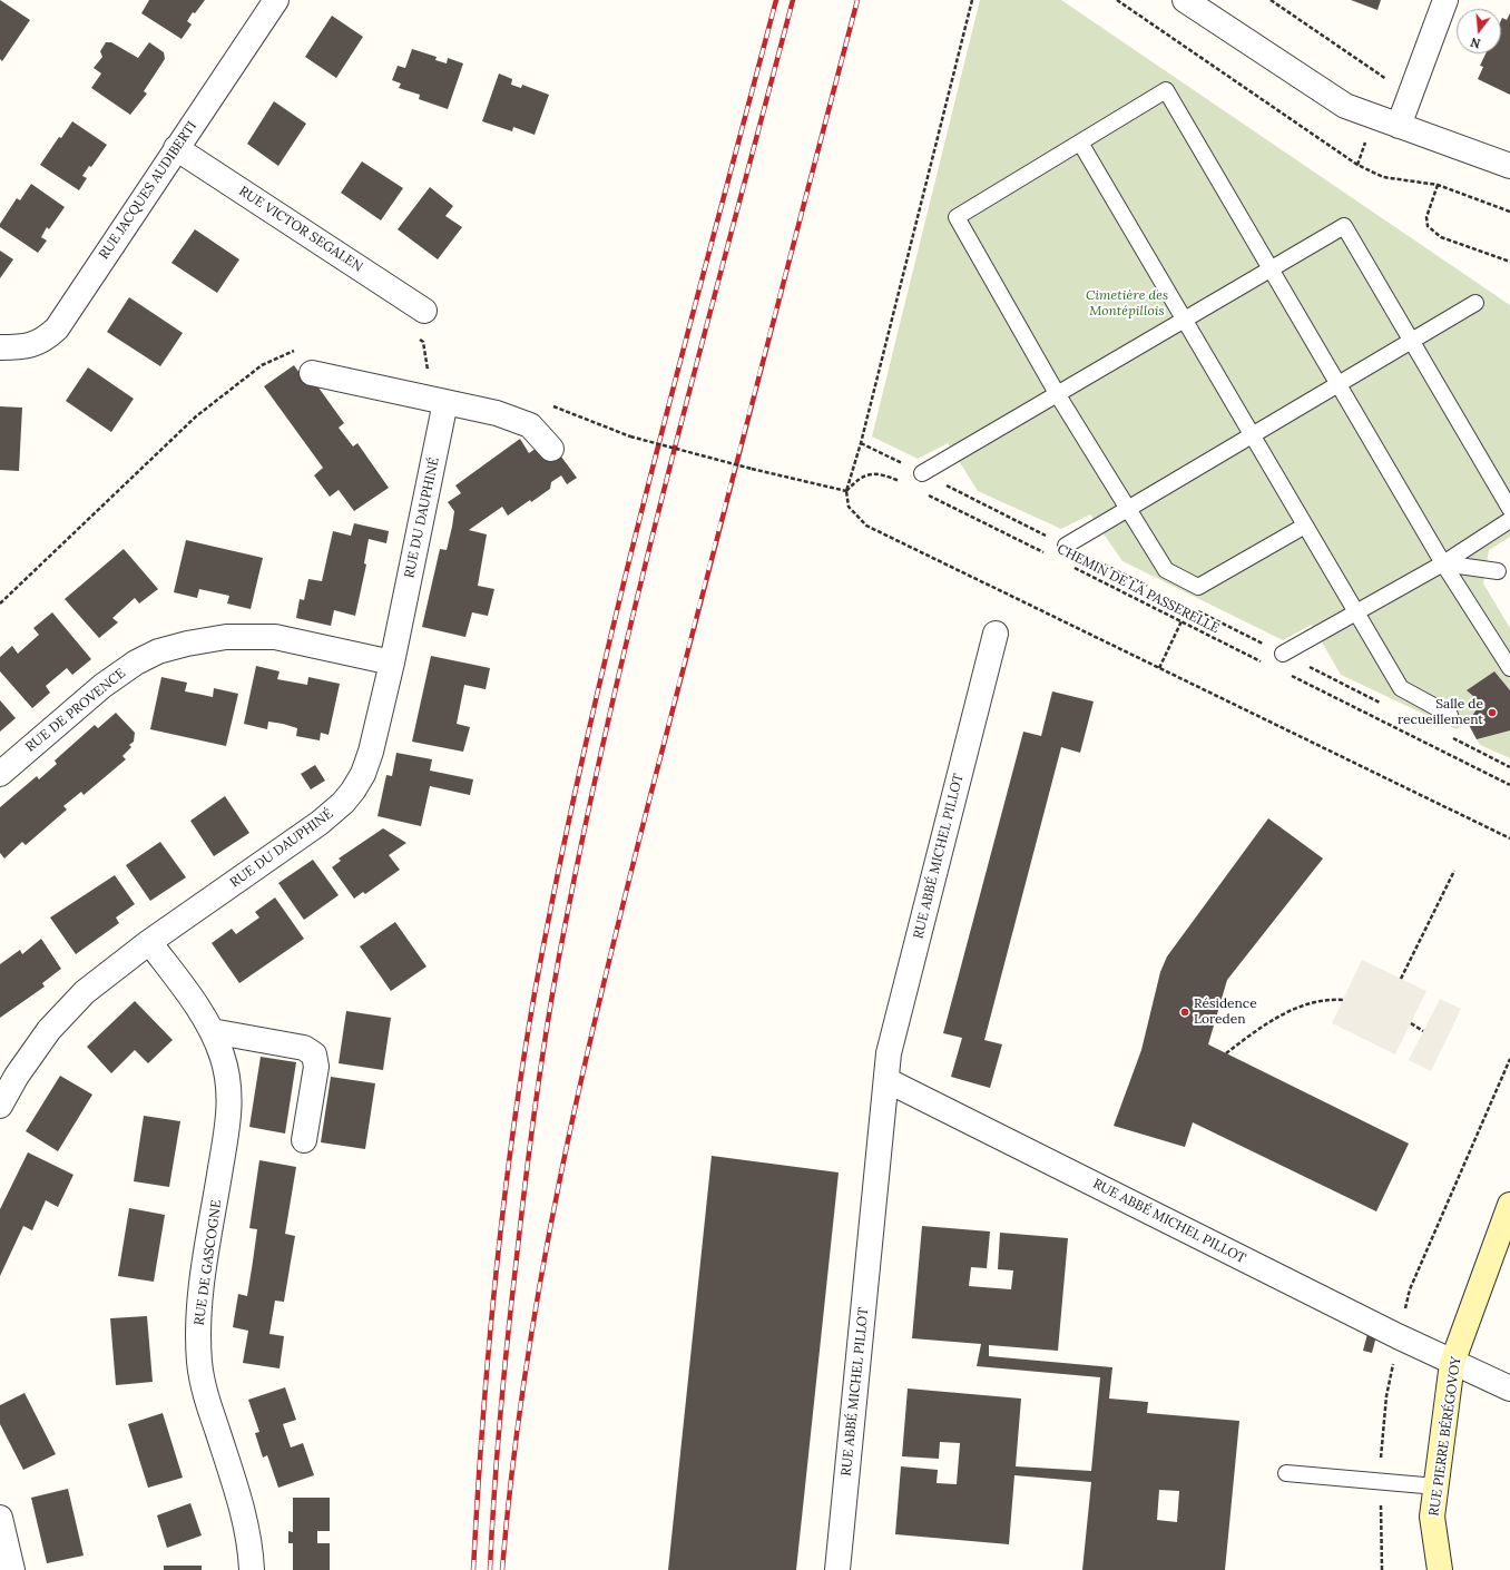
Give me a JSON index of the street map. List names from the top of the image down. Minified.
{"streets":{"street":["RUE JACQUES AUDIBERTI","RUE VICTOR SEGALEN","RUE DU DAUPHINÉ","RUE DE PROVENCE","RUE ABBÉ MICHEL PILLOT","RUE DE GASCOGNE","RUE PIERRE BÉRÉGOVOY"],"path":["CHEMIN DE LA PASSERELLE"]},"crossings":[["RUE JACQUES AUDIBERTI","RUE VICTOR SEGALEN"],["RUE DU DAUPHINÉ","RUE DE PROVENCE"],["RUE DU DAUPHINÉ","RUE DE GASCOGNE"],["RUE ABBÉ MICHEL PILLOT","RUE PIERRE BÉRÉGOVOY"]],"parks":["Cimetière des Montépillois"],"places":["Salle de recueillement","Résidence Loreden"],"north":"bottom"}
